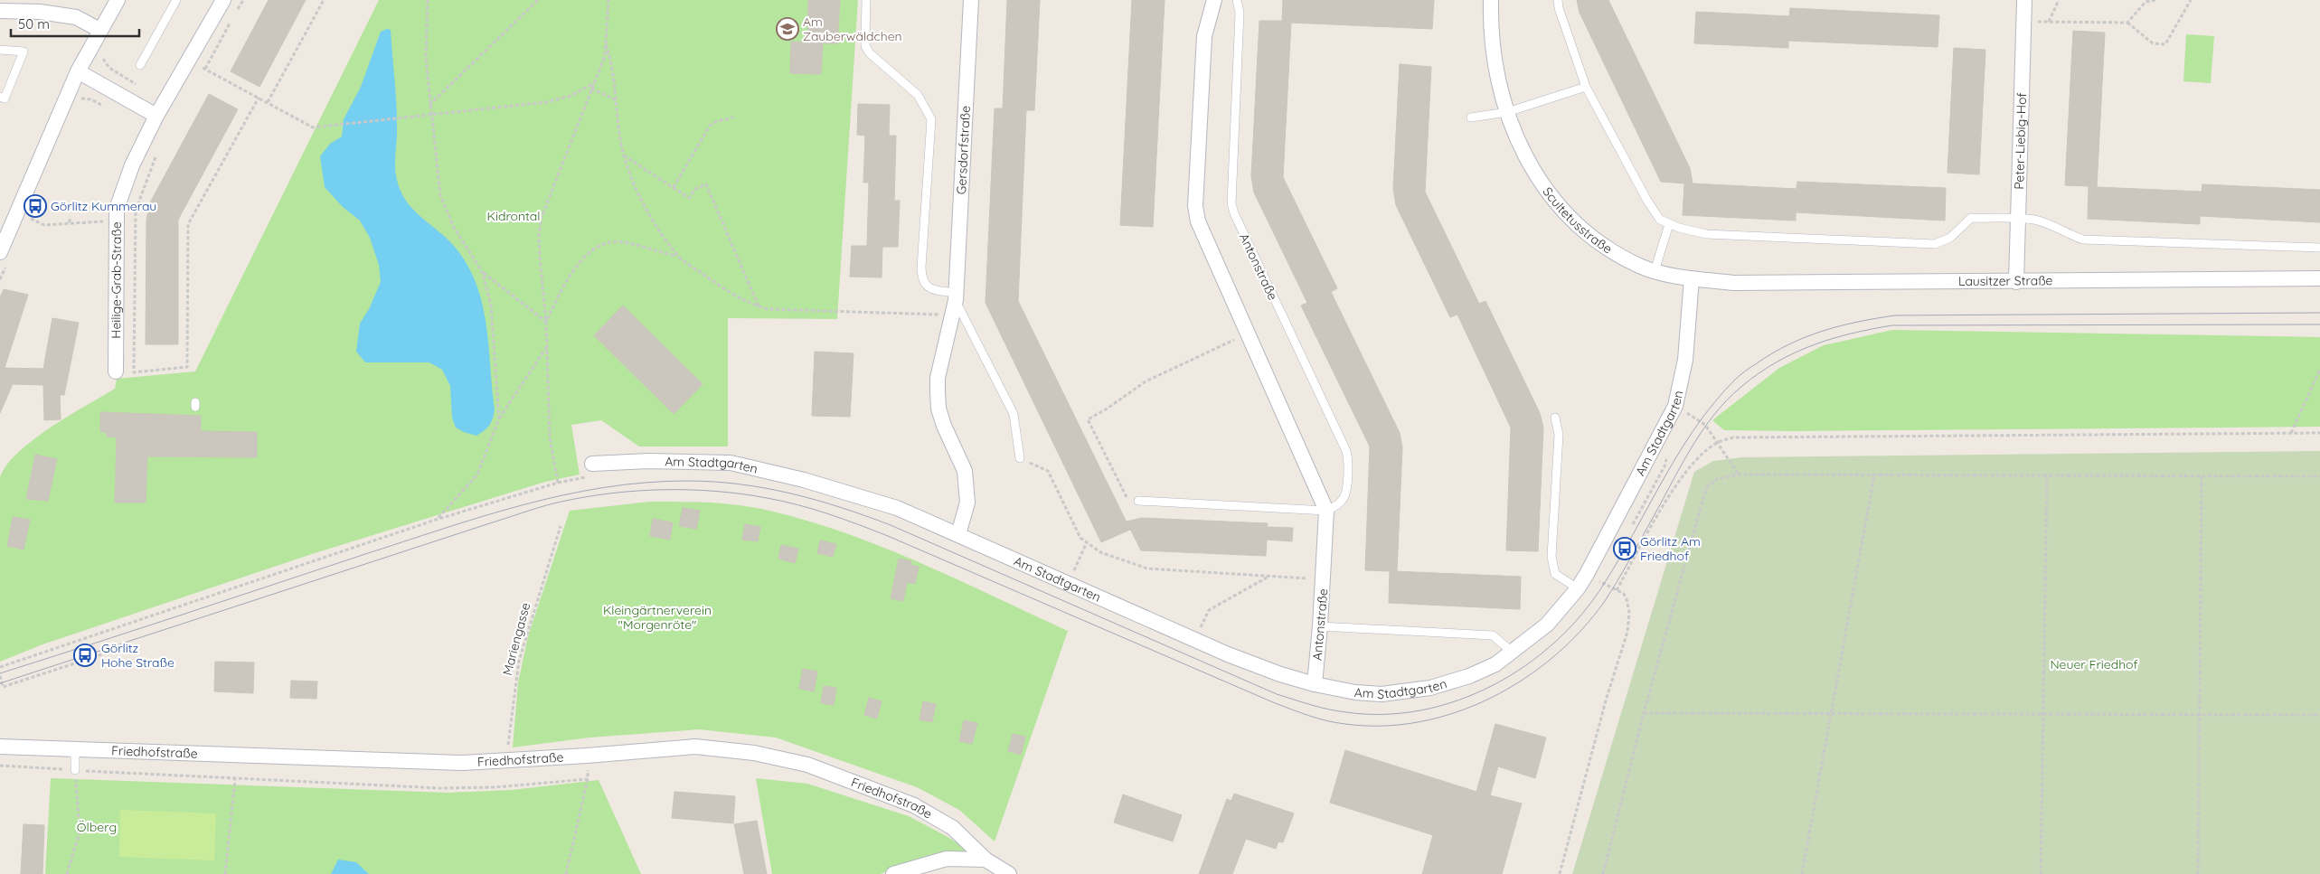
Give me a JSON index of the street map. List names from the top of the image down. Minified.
{"streets":{"street":["Peter-Liebig-Hof","Gersdorfstraße","Scultetusstraße","Antonstraße","Heilige-Grab-Straße","Lausitzer Straße","Am Stadtgarten","Friedhofstraße"],"path":["Mariengasse"]},"crossings":[["Peter-Liebig-Hof","Lausitzer Straße"],["Gersdorfstraße","Am Stadtgarten"],["Scultetusstraße","Lausitzer Straße"],["Scultetusstraße","Am Stadtgarten"],["Antonstraße","Am Stadtgarten"],["Lausitzer Straße","Am Stadtgarten"],["Mariengasse","Friedhofstraße"]],"parks":["Kidrontal","Kleingärtnerverein \"Morgenröte\"","Neuer Friedhof","Ölberg"],"places":{"school or university":["Am Zauberwäldchen"],"bus stop":["Görlitz Kummerau","Görlitz Am Friedhof","Görlitz Hohe Straße"]},"scale_bar":"50 m"}
